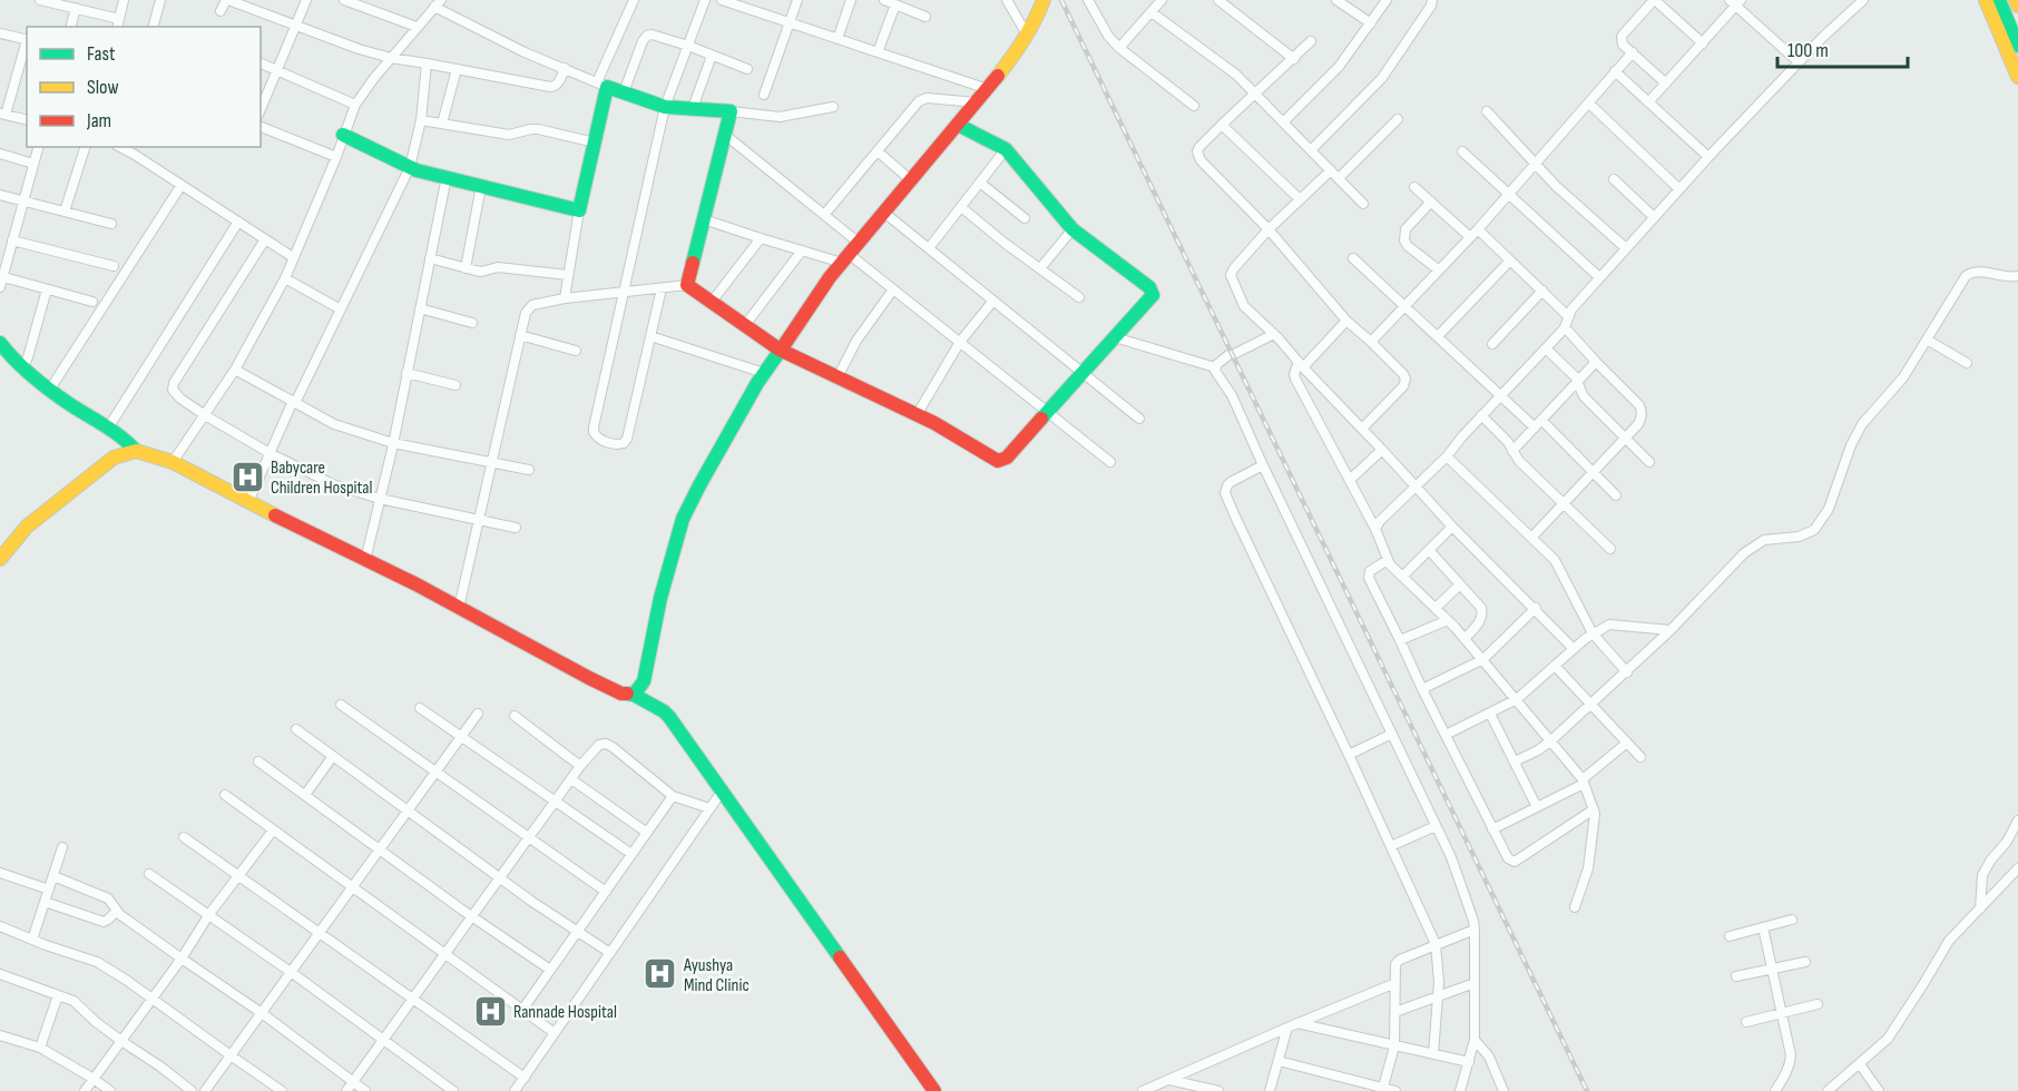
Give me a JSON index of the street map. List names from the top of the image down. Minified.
{"places":{"hospital":["Babycare Children Hospital","Ayushya Mind Clinic","Rannade Hospital"]},"legend":["Fast","Slow","Jam"],"scale_bar":"100 m"}
